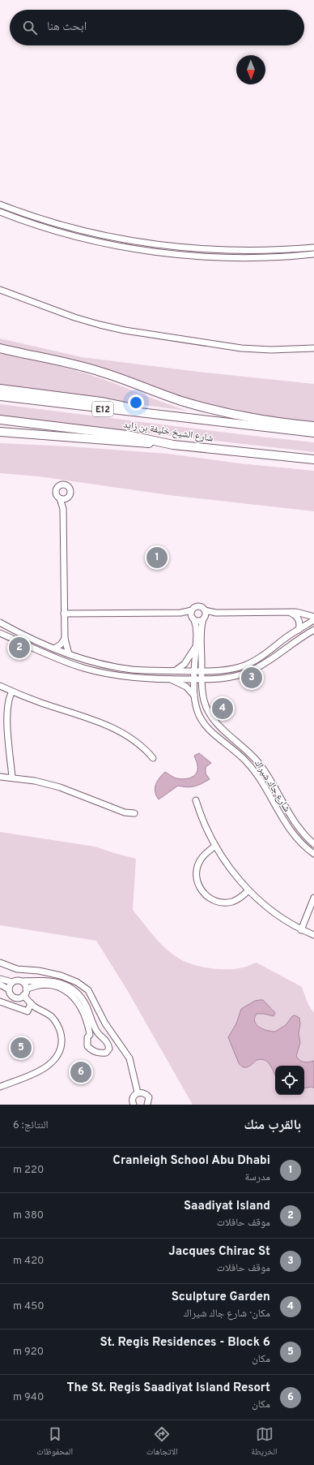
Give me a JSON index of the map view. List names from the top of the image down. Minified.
{"streets":{"highway":["E12","شارع الشيخ خليفة بن زايد"],"street":["شارع جاك شيراك"]},"north":"bottom","page":{"search":"ابحث هنا","pins":["1","2","3","4","5","6"],"heading":["بالقرب منك","النتائج: 6"],"list":[{"mark":"1","name":"Cranleigh School Abu Dhabi","note":"مدرسة","value":"220 m"},{"mark":"2","name":"Saadiyat Island","note":"موقف حافلات","value":"380 m"},{"mark":"3","name":"Jacques Chirac St","note":"موقف حافلات","value":"420 m"},{"mark":"4","name":"Sculpture Garden","note":"مكان · شارع جاك شيراك","value":"450 m"},{"mark":"5","name":"St. Regis Residences - Block 6","note":"مكان","value":"920 m"},{"mark":"6","name":"The St. Regis Saadiyat Island Resort","note":"مكان","value":"940 m"}],"nav":["الخريطة","الاتجاهات","المحفوظات"]}}
